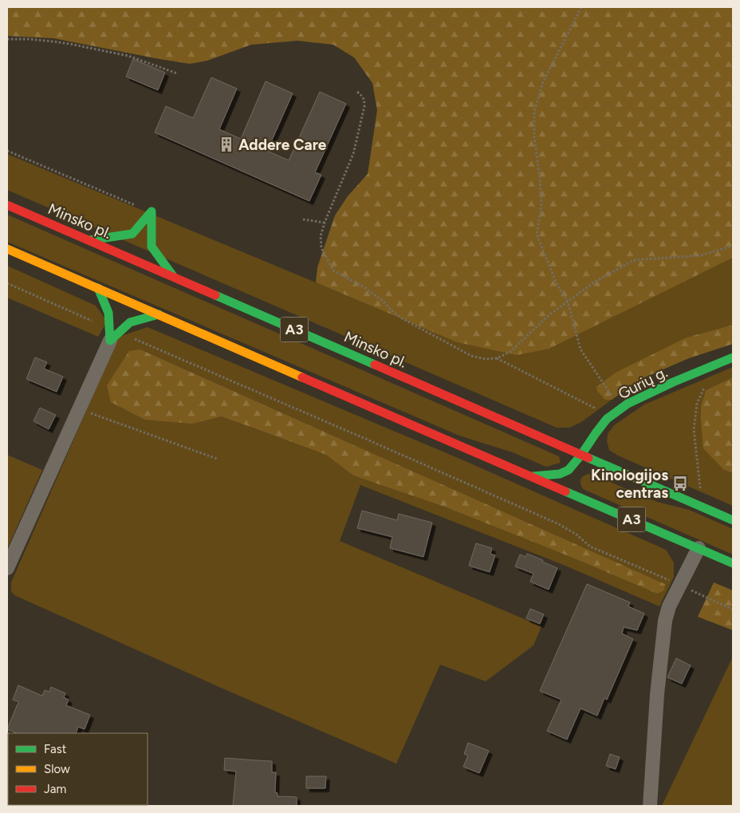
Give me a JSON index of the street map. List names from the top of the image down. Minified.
{"streets":{"main road":["Minsko pl.","A3","Gurių g."]},"crossings":[["Minsko pl.","Gurių g."],["A3","Gurių g."]],"places":{"building":["Addere Care"],"bus stop":["Kinologijos centras"]},"legend":["Fast","Slow","Jam"]}
